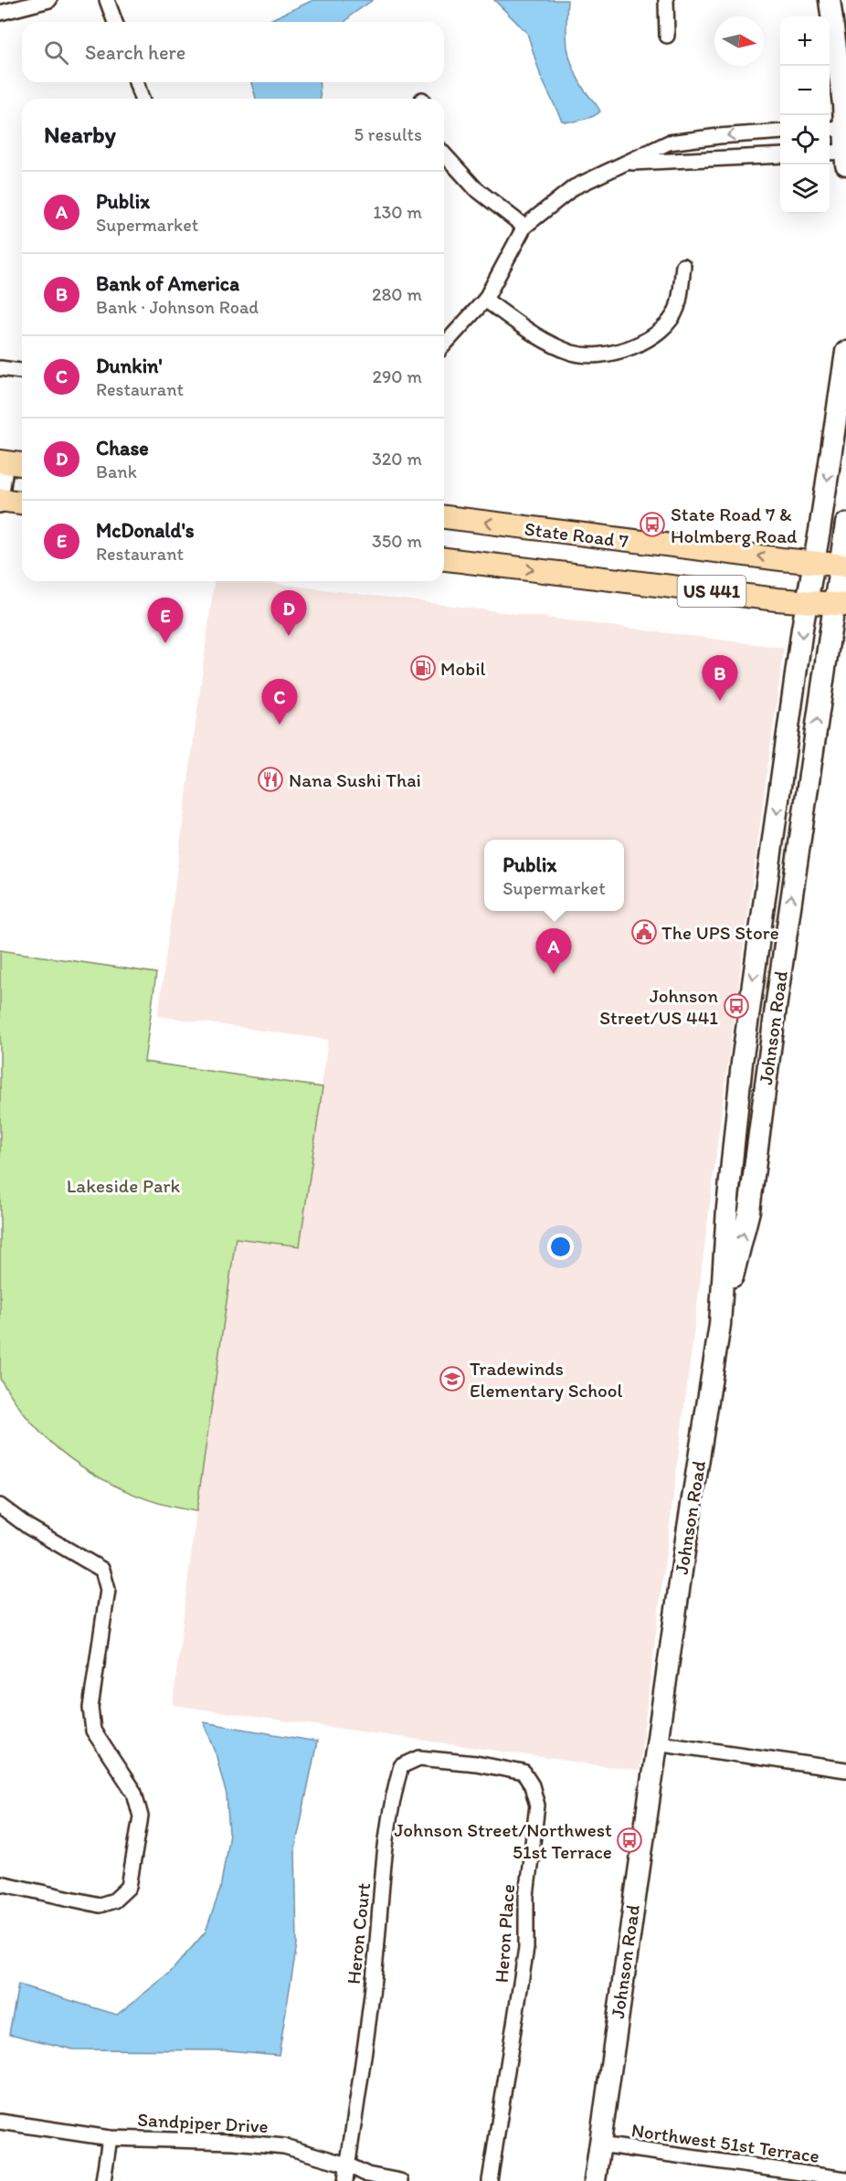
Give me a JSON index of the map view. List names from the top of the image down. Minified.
{"streets":{"main road":["State Road 7","US 441"],"street":["Johnson Road","Heron Court","Heron Place","Sandpiper Drive","Northwest 51st Terrace"]},"crossings":[["State Road 7","Johnson Road"],["Johnson Road","Northwest 51st Terrace"],["Heron Court","Heron Place"],["Heron Court","Sandpiper Drive"]],"parks":["Lakeside Park"],"places":{"bus stop":["State Road 7 & Holmberg Road","Johnson Street/US 441","Johnson Street/Northwest 51st Terrace"],"fuel station":["Mobil"],"restaurant":["Nana Sushi Thai"],"public building":["The UPS Store"],"school or university":["Tradewinds Elementary School"]},"north":"right","page":{"map_buttons":["+","−"],"search":"Search here","heading":["Nearby","5 results"],"list":[{"mark":"A","name":"Publix","note":"Supermarket","value":"130 m"},{"mark":"B","name":"Bank of America","note":"Bank · Johnson Road","value":"280 m"},{"mark":"C","name":"Dunkin'","note":"Restaurant","value":"290 m"},{"mark":"D","name":"Chase","note":"Bank","value":"320 m"},{"mark":"E","name":"McDonald's","note":"Restaurant","value":"350 m"}],"pins":["D","E","B","C","A"],"popup":["Publix","Supermarket"]}}
